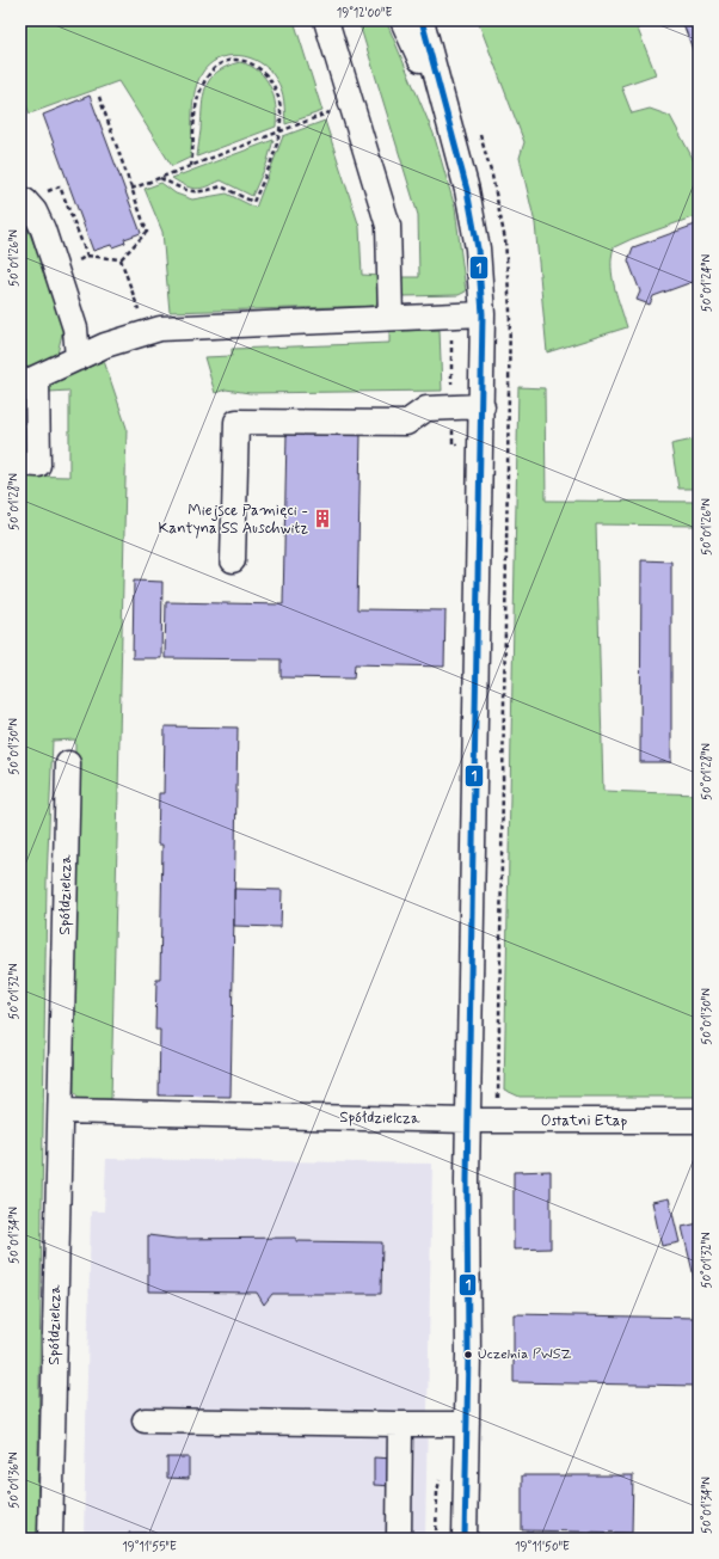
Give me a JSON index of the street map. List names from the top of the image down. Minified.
{"streets":{"street":["Spółdzielcza","Ostatni Etap"]},"crossings":[["Spółdzielcza","Ostatni Etap"]],"places":{"building":["Miejsce Pamięci - Kantyna SS Auschwitz"],"other":["Uczelnia PWSZ"]},"lines":["transit line 1"],"coordinates":["19°12'00\"E","50°01'26\"N","50°01'24\"N","50°01'28\"N","50°01'30\"N","50°01'32\"N","50°01'34\"N","50°01'36\"N","19°11'55\"E","19°11'50\"E"]}
